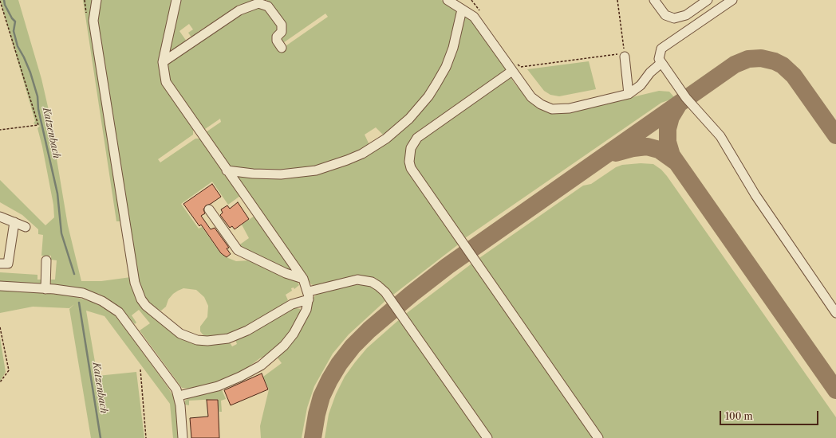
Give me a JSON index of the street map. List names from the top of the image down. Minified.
{"water":["Katzenbach"],"scale_bar":"100 m"}
